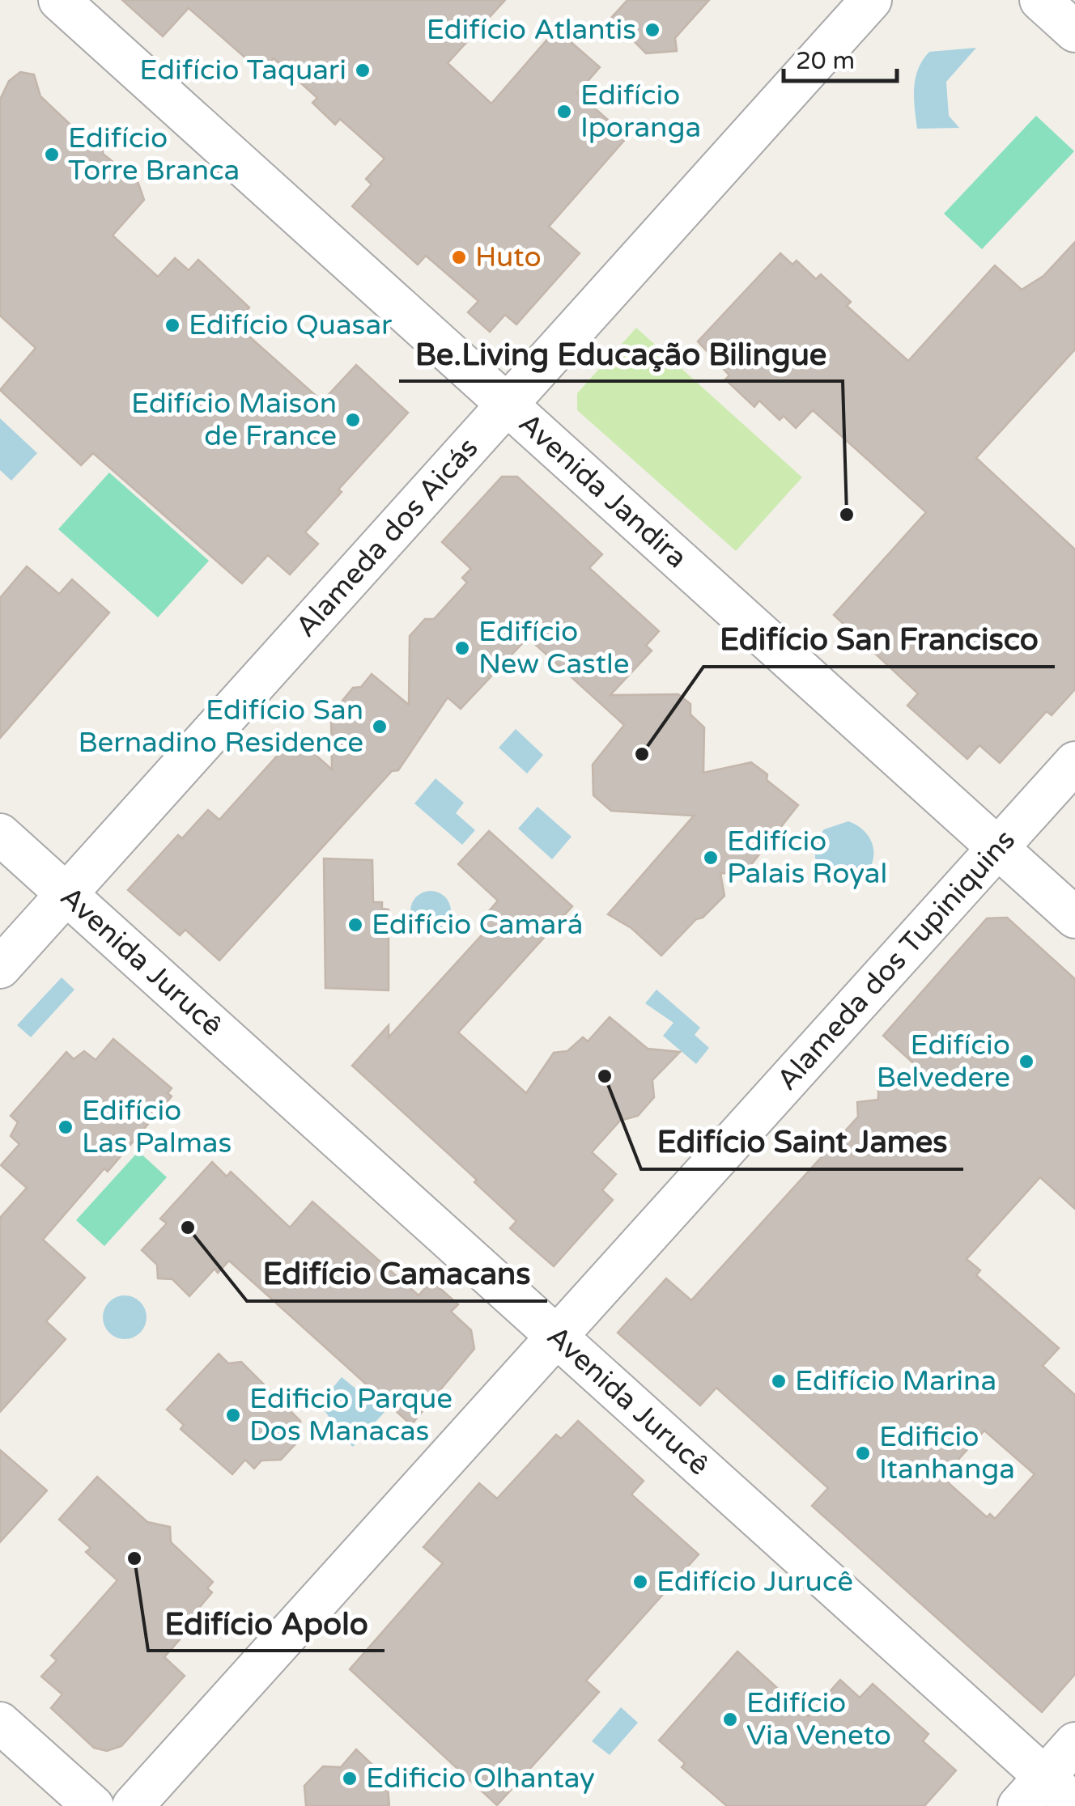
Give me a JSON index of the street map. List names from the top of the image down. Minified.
{"streets":{"street":["Avenida Jandira","Alameda dos Aicás","Alameda dos Tupiniquins","Avenida Jurucê"]},"crossings":[["Avenida Jandira","Alameda dos Aicás"],["Avenida Jandira","Alameda dos Tupiniquins"],["Alameda dos Aicás","Avenida Jurucê"],["Alameda dos Tupiniquins","Avenida Jurucê"]],"places":["Edifício Atlantis","Edifício Taquari","Edifício Iporanga","Edifício Torre Branca","Huto","Edifício Quasar","Edifício Maison de France","Be.Living Educação Bilingue","Edifício New Castle","Edifício San Bernadino Residence","Edifício San Francisco","Edifício Palais Royal","Edifício Camará","Edifício Belvedere","Edifício Saint James","Edifício Las Palmas","Edifício Camacans","Edifício Marina","Edificio Parque Dos Manacas","Edificio Itanhanga","Edifício Apolo","Edifício Jurucê","Edifício Via Veneto","Edificio Olhantay"],"scale_bar":"20 m"}
